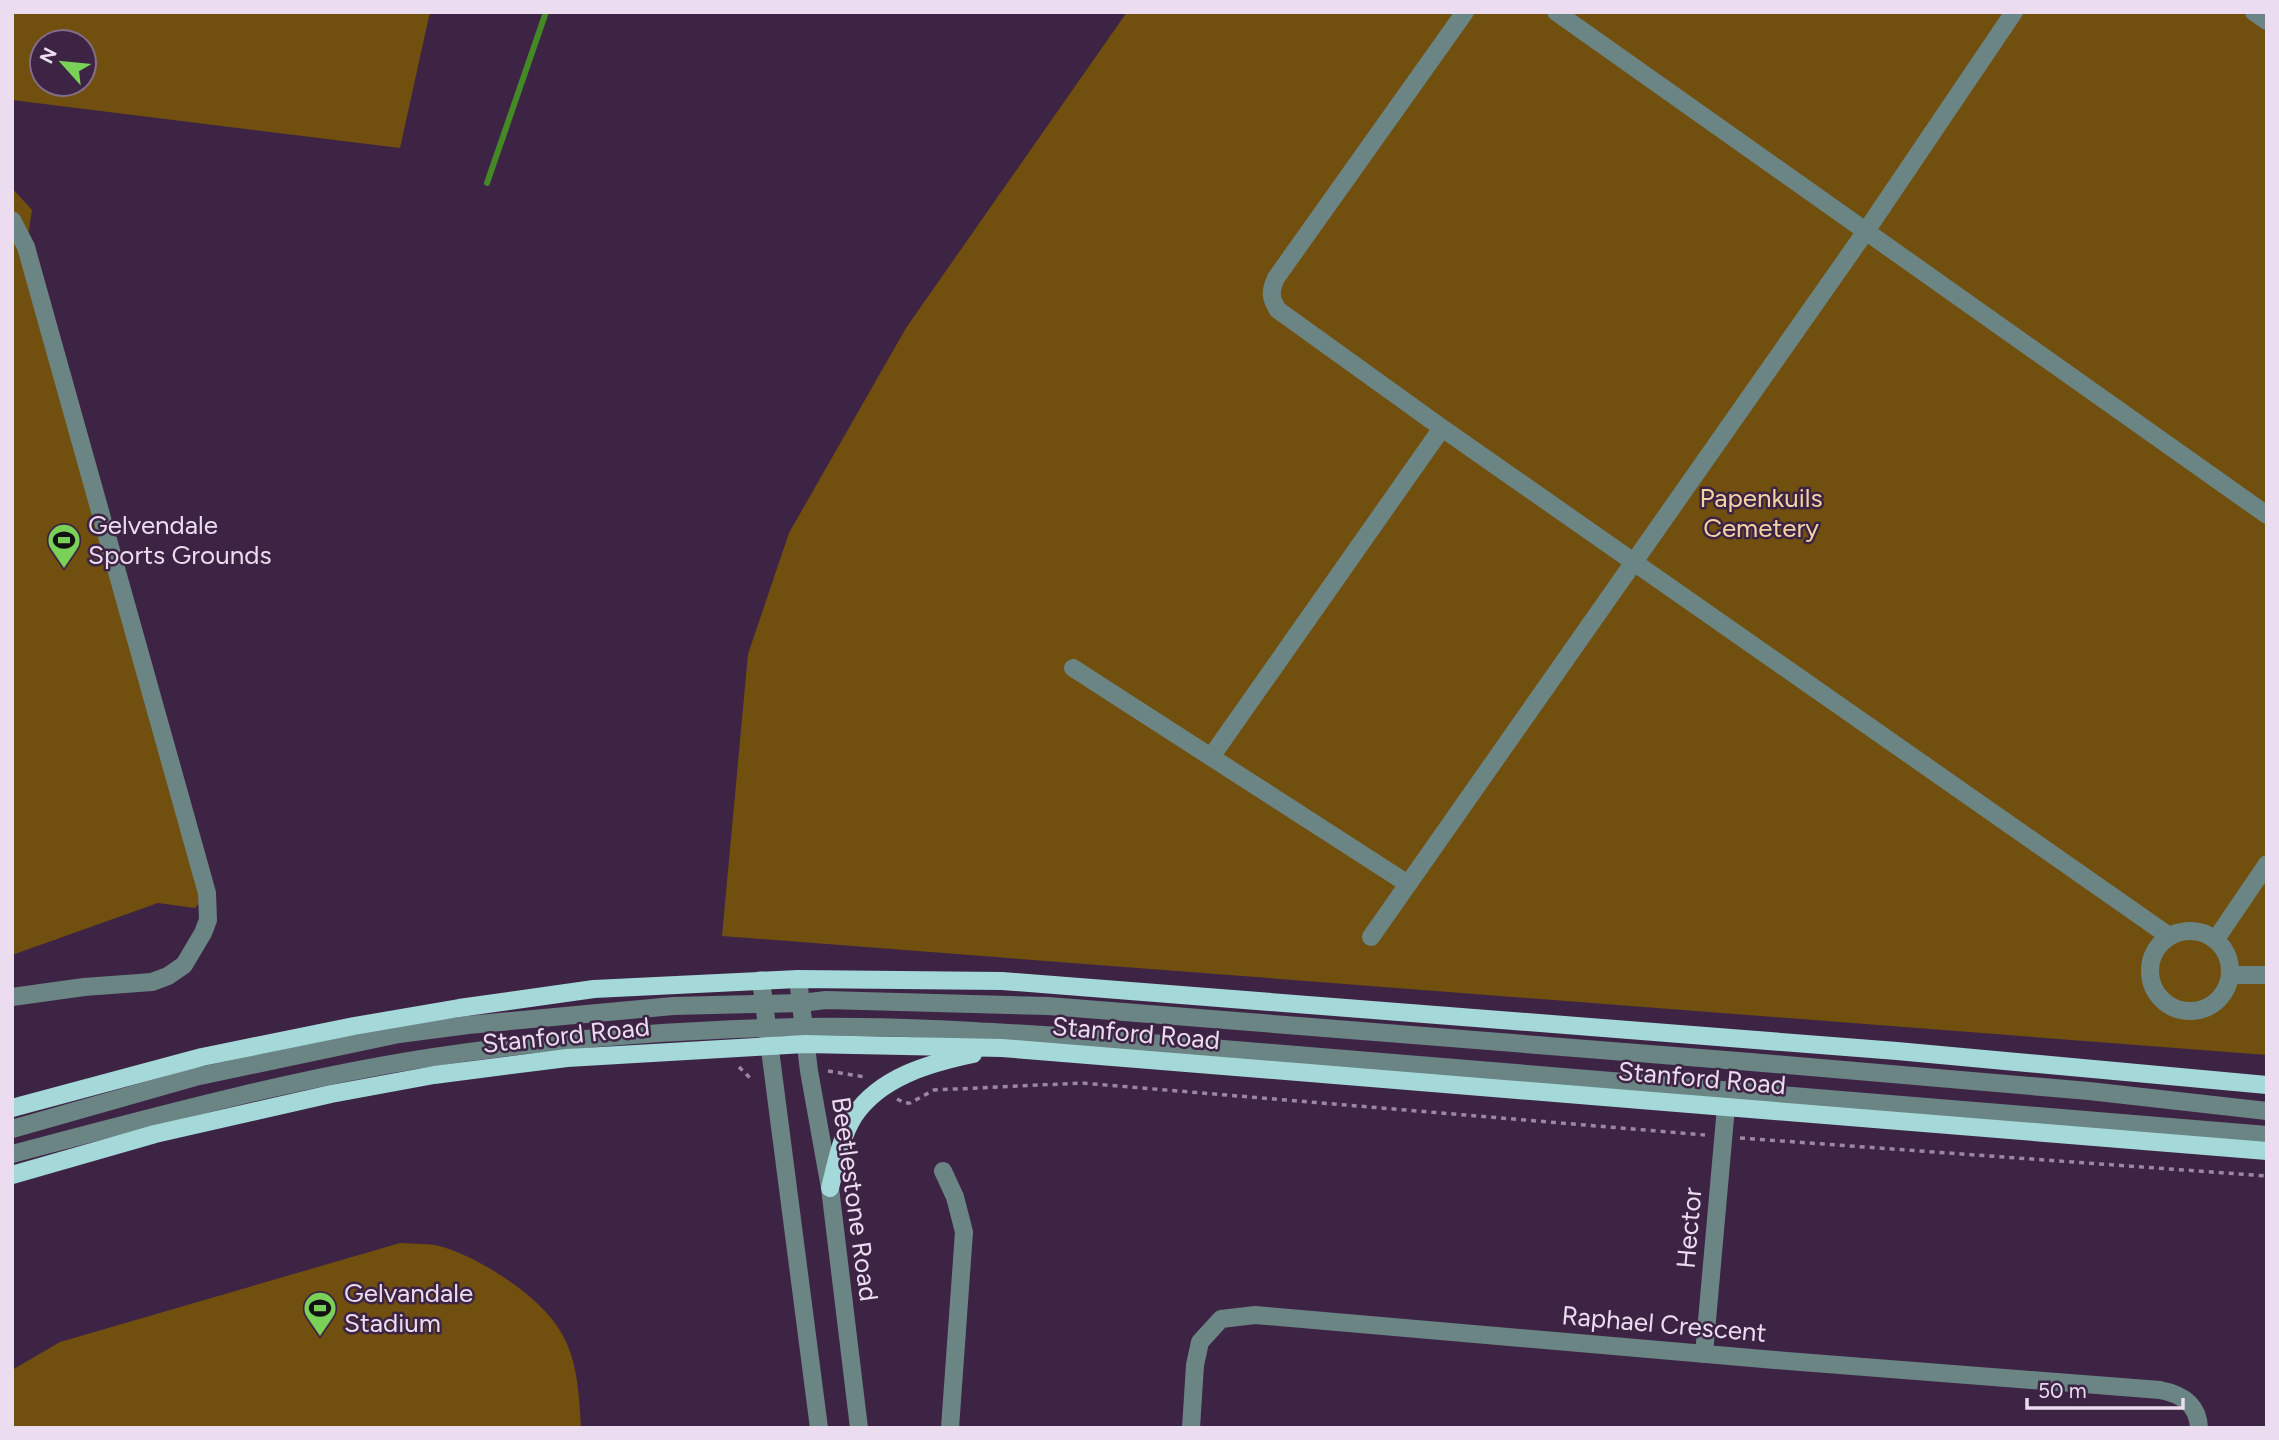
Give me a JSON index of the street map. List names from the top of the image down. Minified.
{"streets":{"main road":["Stanford Road"],"street":["Beetlestone Road","Hector","Raphael Crescent"]},"crossings":[["Stanford Road","Beetlestone Road"],["Stanford Road","Hector"],["Hector","Raphael Crescent"]],"parks":["Papenkuils Cemetery"],"places":{"sports":["Gelvendale Sports Grounds","Gelvandale Stadium"]},"scale_bar":"50 m","north":"top left"}
